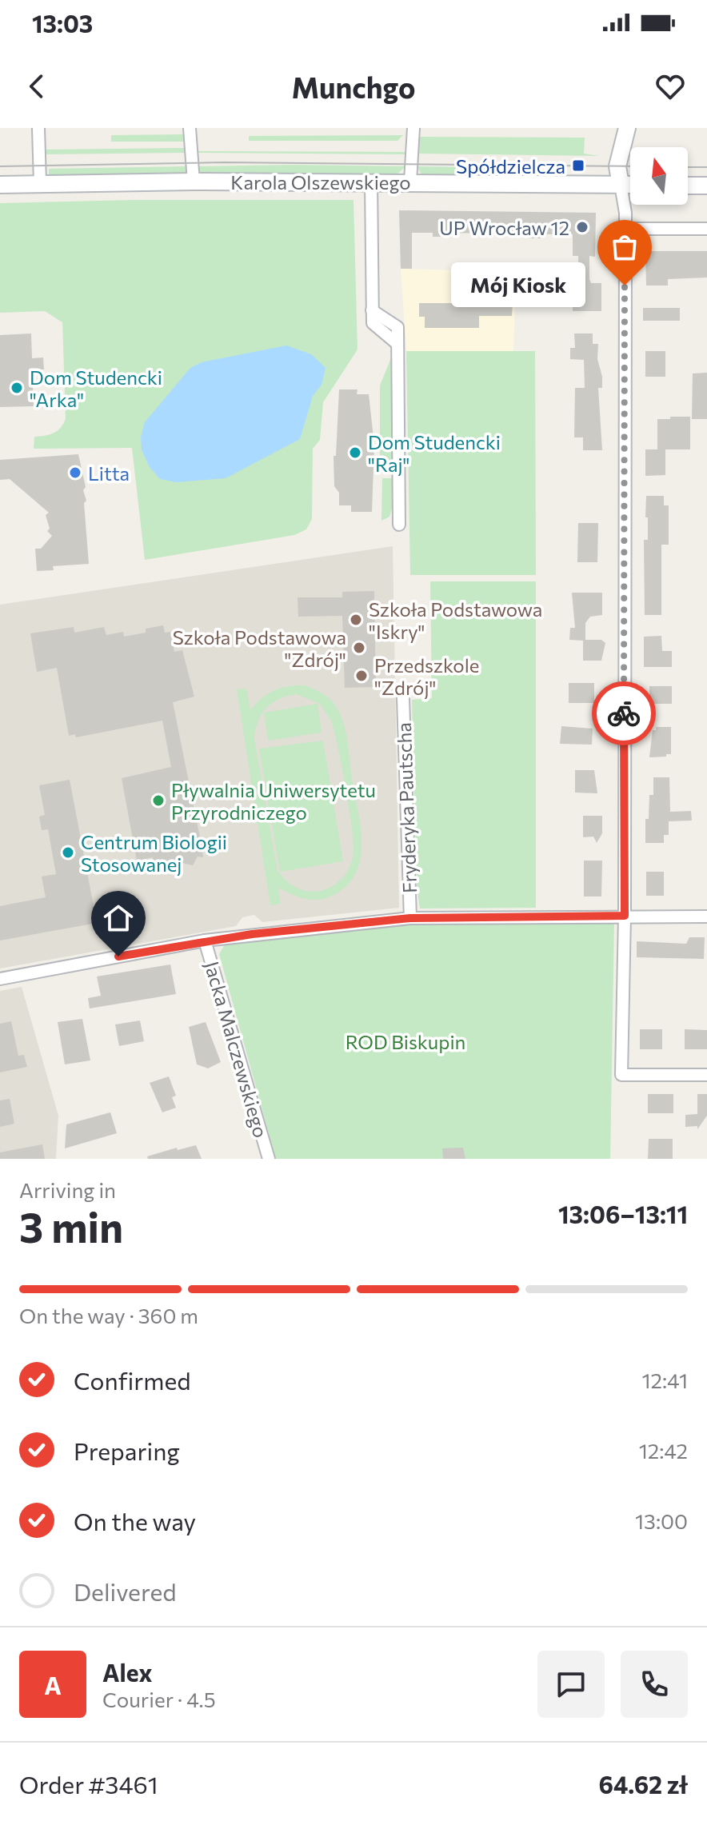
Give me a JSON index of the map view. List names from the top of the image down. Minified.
{"streets":{"street":["Karola Olszewskiego","Fryderyka Pautscha","Jacka Malczewskiego"]},"parks":["ROD Biskupin"],"places":{"transit":["Spółdzielcza"],"other":["UP Wrocław 12","Mój Kiosk","Dom Studencki \"Arka\"","Dom Studencki \"Raj\"","Litta","Szkoła Podstawowa \"Iskry\"","Szkoła Podstawowa \"Zdrój\"","Przedszkole \"Zdrój\"","Pływalnia Uniwersytetu Przyrodniczego","Centrum Biologii Stosowanej"]},"north":"top","page":{"status":"13:03","header":"Munchgo","bubble":"Mój Kiosk","heading":["3 min","Arriving in","13:06–13:11"],"panel":["Alex","Courier · 4.5","Order #3461","64.62 zł"],"bar":"On the way · 360 m","list":[["Confirmed","12:41"],["Preparing","12:42"],["On the way","13:00"],"Delivered"],"round":"A"}}
